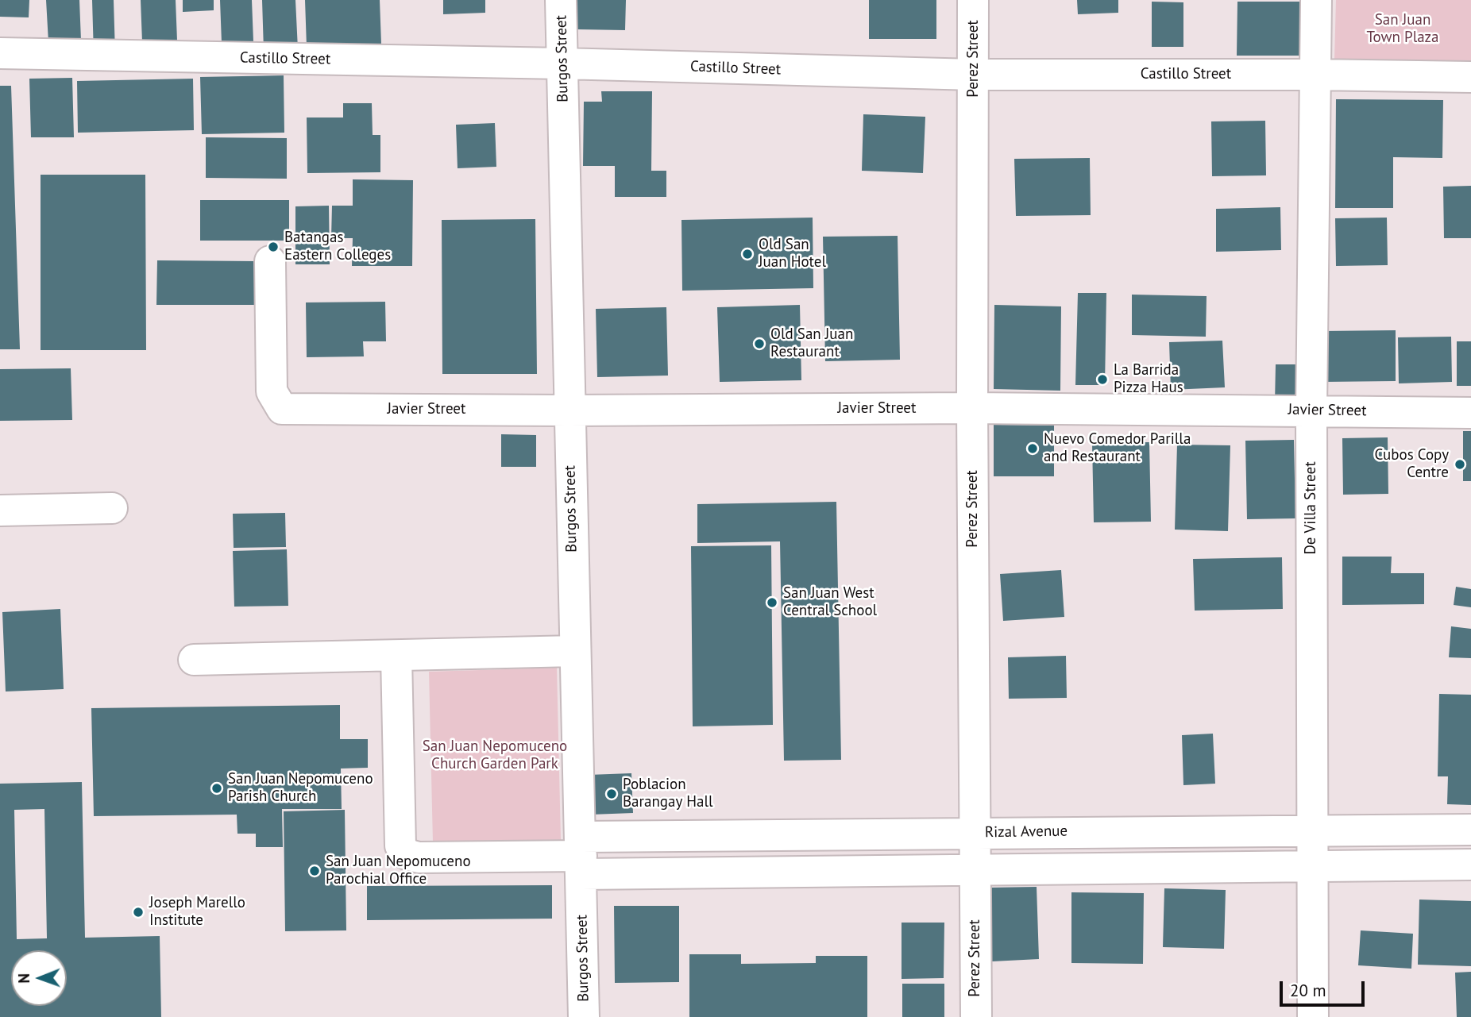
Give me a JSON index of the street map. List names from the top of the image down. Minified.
{"streets":{"street":["Castillo Street","Burgos Street","Perez Street","Javier Street","De Villa Street","Rizal Avenue"]},"crossings":[["Castillo Street","Burgos Street"],["Castillo Street","Perez Street"],["Castillo Street","De Villa Street"],["Burgos Street","Javier Street"],["Burgos Street","Rizal Avenue"],["Perez Street","Javier Street"],["Perez Street","Rizal Avenue"],["Javier Street","De Villa Street"],["De Villa Street","Rizal Avenue"]],"parks":["San Juan Town Plaza","San Juan Nepomuceno Church Garden Park"],"places":["Batangas Eastern Colleges","Old San Juan Hotel","Old San Juan Restaurant","La Barrida Pizza Haus","Nuevo Comedor Parilla and Restaurant","Cubos Copy Centre","San Juan West Central School","San Juan Nepomuceno Parish Church","Poblacion Barangay Hall","San Juan Nepomuceno Parochial Office","Joseph Marello Institute"],"scale_bar":"20 m","north":"left"}
